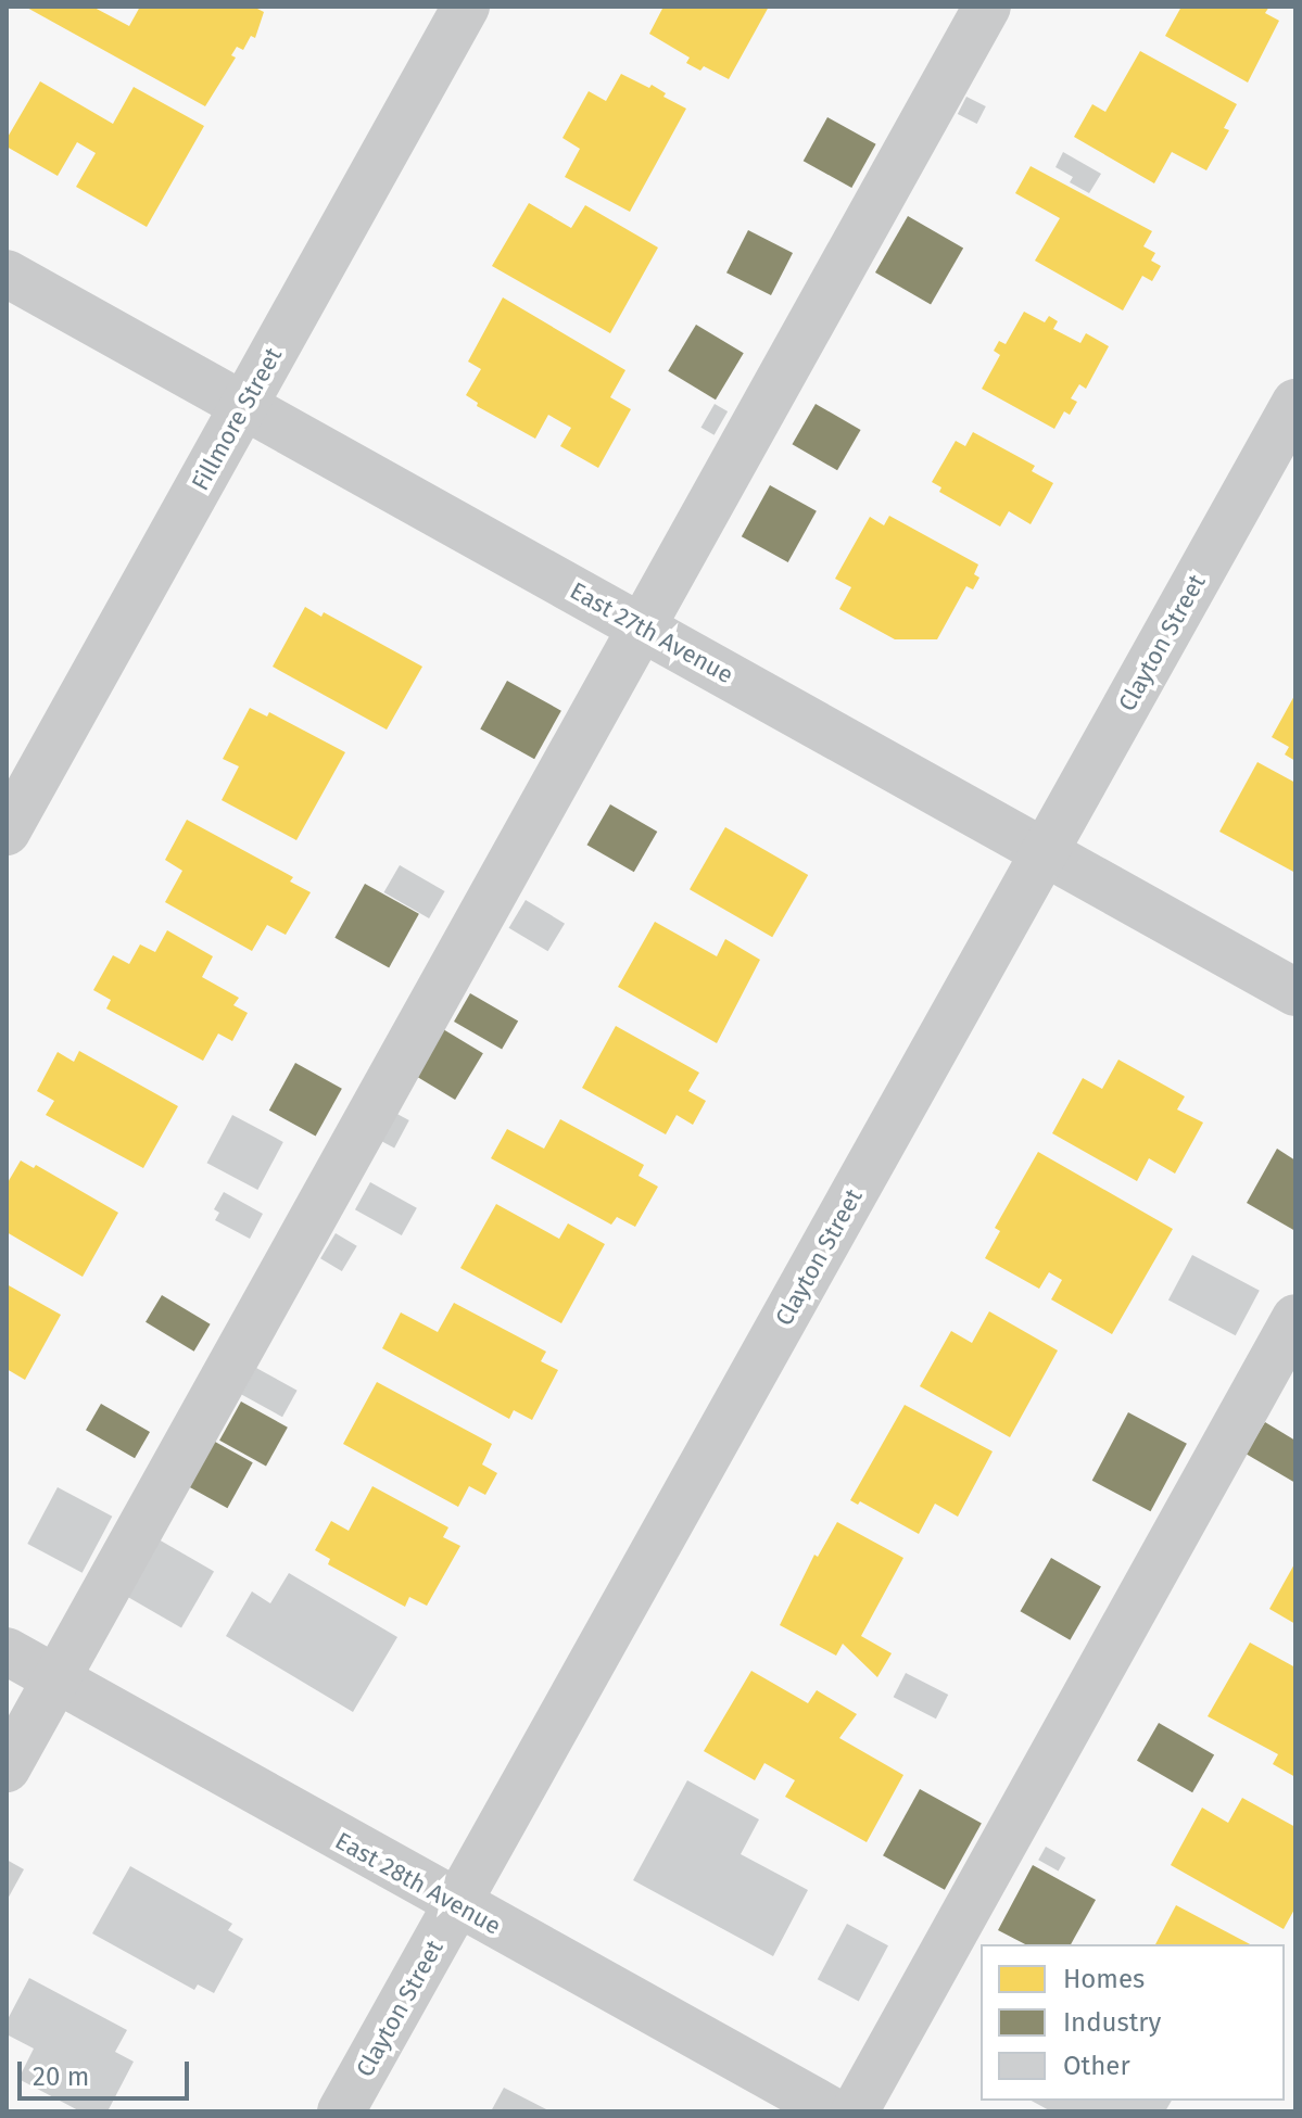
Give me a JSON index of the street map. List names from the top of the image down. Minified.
{"streets":{"street":["Fillmore Street","East 27th Avenue","Clayton Street","East 28th Avenue"]},"crossings":[["Fillmore Street","East 27th Avenue"],["East 27th Avenue","Clayton Street"],["Clayton Street","East 28th Avenue"]],"legend":["Homes","Industry","Other"],"scale_bar":"20 m"}
